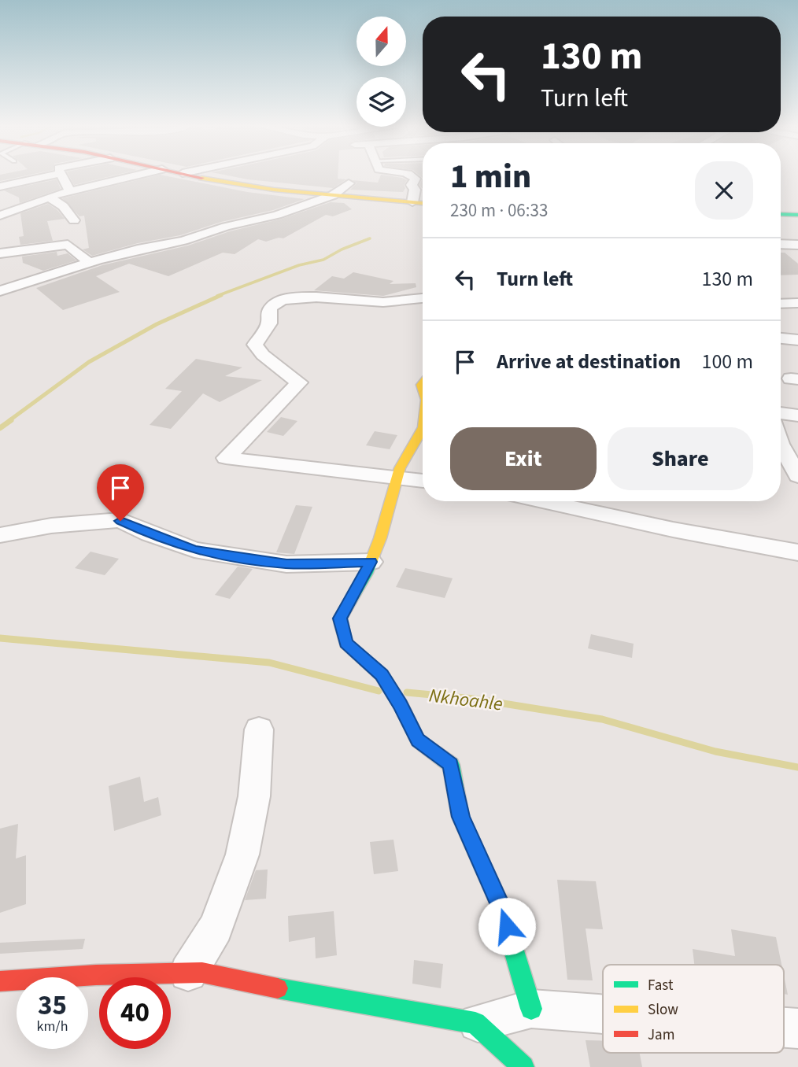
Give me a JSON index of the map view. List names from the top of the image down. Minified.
{"water":["Nkhoahle"],"legend":["Fast","Slow","Jam"],"north":"top","page":{"turn":["130 m","Turn left"],"heading":["1 min","230 m · 06:33"],"list":[{"name":"Turn left","value":"130 m"},{"name":"Arrive at destination","value":"100 m"}],"buttons":["Exit","Share"],"speed":"35 km/h","limit":"40"}}
